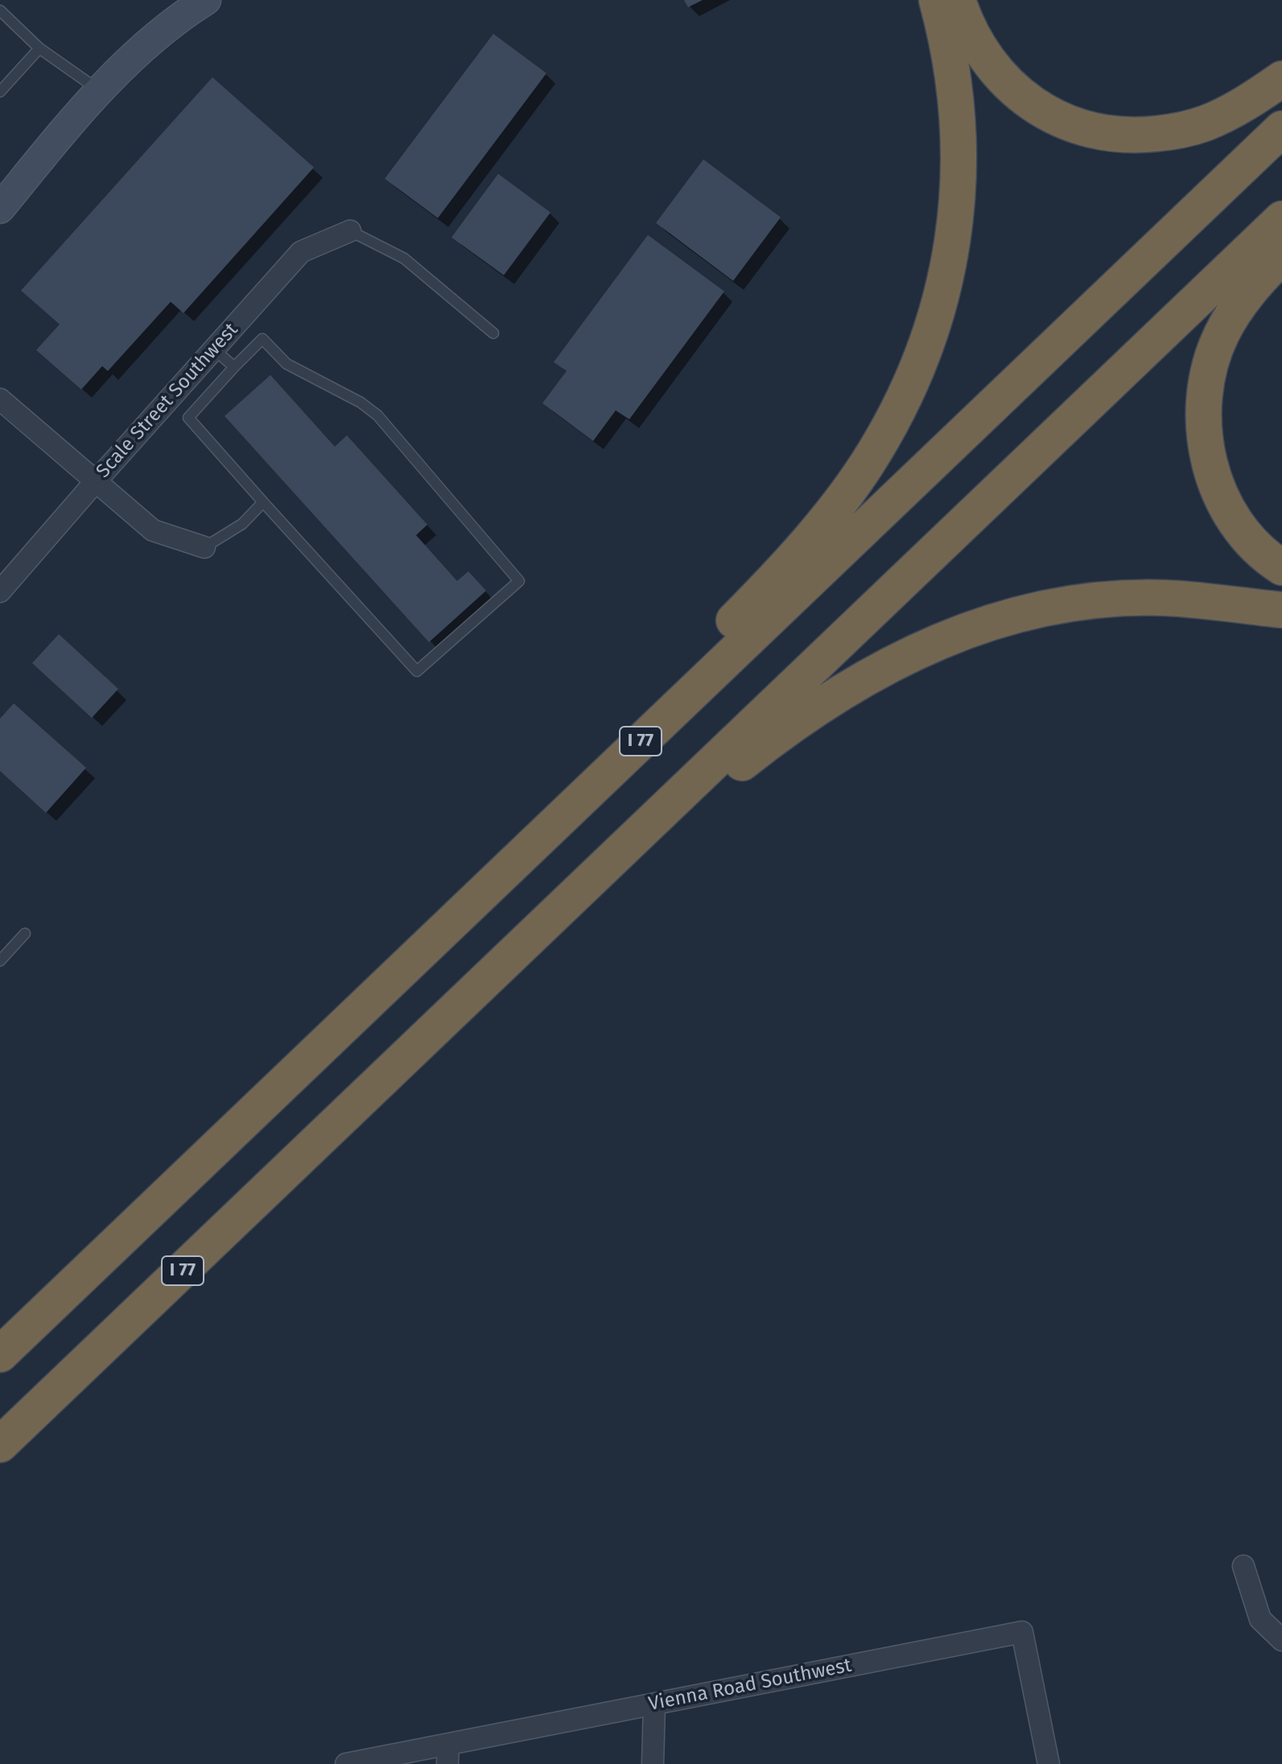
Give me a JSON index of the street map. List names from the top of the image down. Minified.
{"streets":{"highway":["I 77"],"street":["Scale Street Southwest","Vienna Road Southwest"]}}
